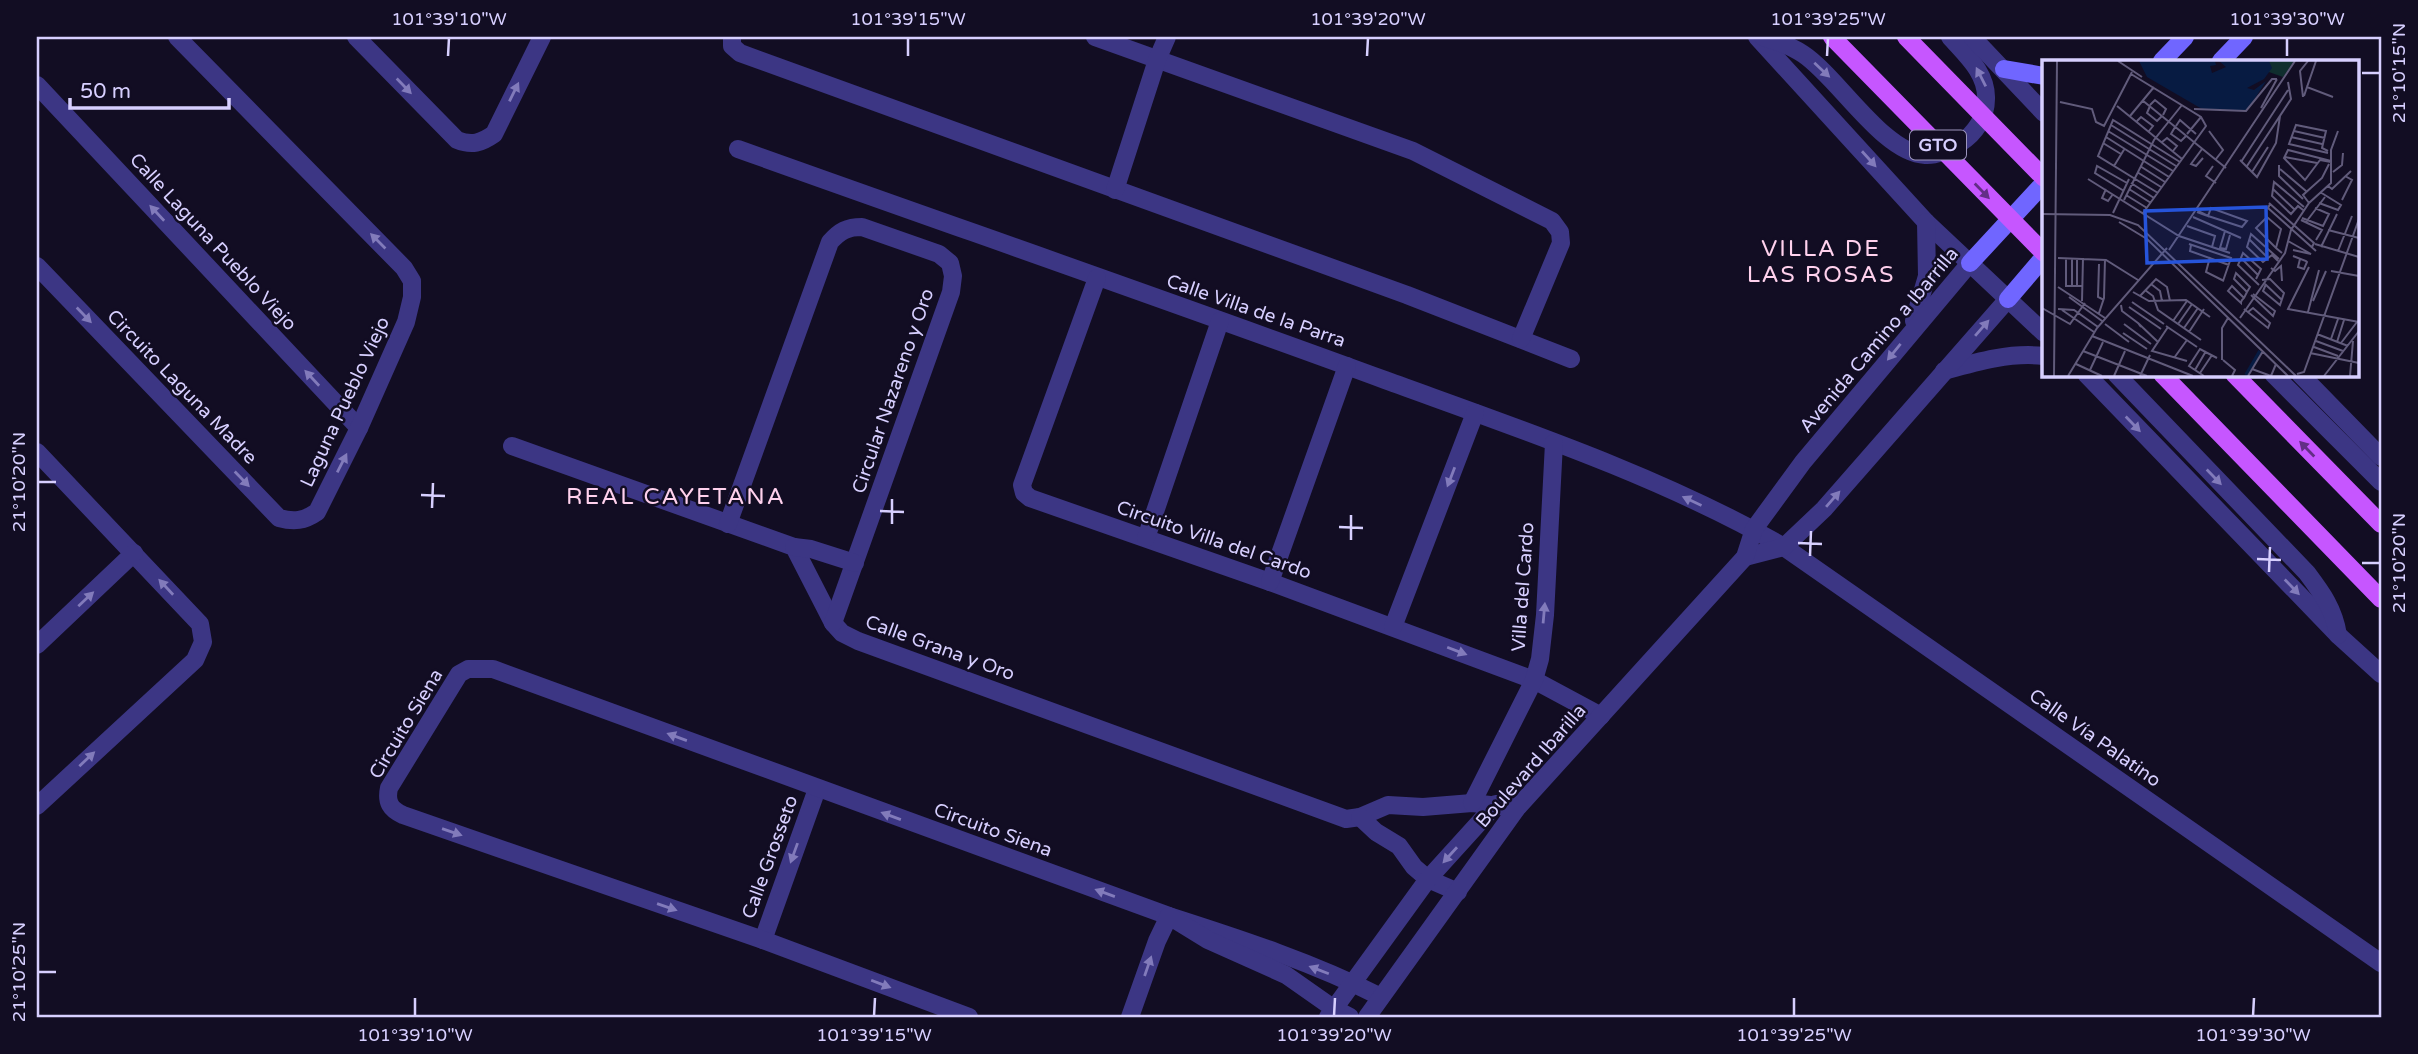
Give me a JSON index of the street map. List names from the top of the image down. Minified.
{"streets":{"main road":["GTO","Avenida Camino a Ibarrilla"],"street":["Calle Laguna Pueblo Viejo","Calle Villa de la Parra","Circuito Laguna Madre","Circular Nazareno y Oro","Laguna Pueblo Viejo","Circuito Villa del Cardo","Villa del Cardo","Calle Grana y Oro","Circuito Siena","Calle Vía Palatino","Boulevard Ibarilla","Calle Grosseto"]},"crossings":[["Calle Laguna Pueblo Viejo","Laguna Pueblo Viejo"],["Calle Villa de la Parra","Avenida Camino a Ibarrilla"],["Calle Villa de la Parra","Circuito Villa del Cardo"],["Calle Villa de la Parra","Villa del Cardo"],["Calle Villa de la Parra","Calle Vía Palatino"],["Calle Villa de la Parra","Boulevard Ibarilla"],["Avenida Camino a Ibarrilla","Calle Vía Palatino"],["Avenida Camino a Ibarrilla","Boulevard Ibarilla"],["Circuito Laguna Madre","Laguna Pueblo Viejo"],["Circular Nazareno y Oro","Calle Grana y Oro"],["Circuito Villa del Cardo","Villa del Cardo"],["Circuito Villa del Cardo","Boulevard Ibarilla"],["Villa del Cardo","Calle Grana y Oro"],["Calle Grana y Oro","Boulevard Ibarilla"],["Circuito Siena","Boulevard Ibarilla"],["Circuito Siena","Calle Grosseto"],["Calle Vía Palatino","Boulevard Ibarilla"]],"one_way":["Calle Laguna Pueblo Viejo","Avenida Camino a Ibarrilla","Laguna Pueblo Viejo","Calle Grosseto"],"districts":["VILLA DE LAS ROSAS","REAL CAYETANA"],"scale_bar":"50 m","coordinates":["101°39'10\"W","101°39'15\"W","101°39'20\"W","101°39'25\"W","101°39'30\"W","21°10'15\"N","21°10'20\"N","21°10'25\"N"]}
